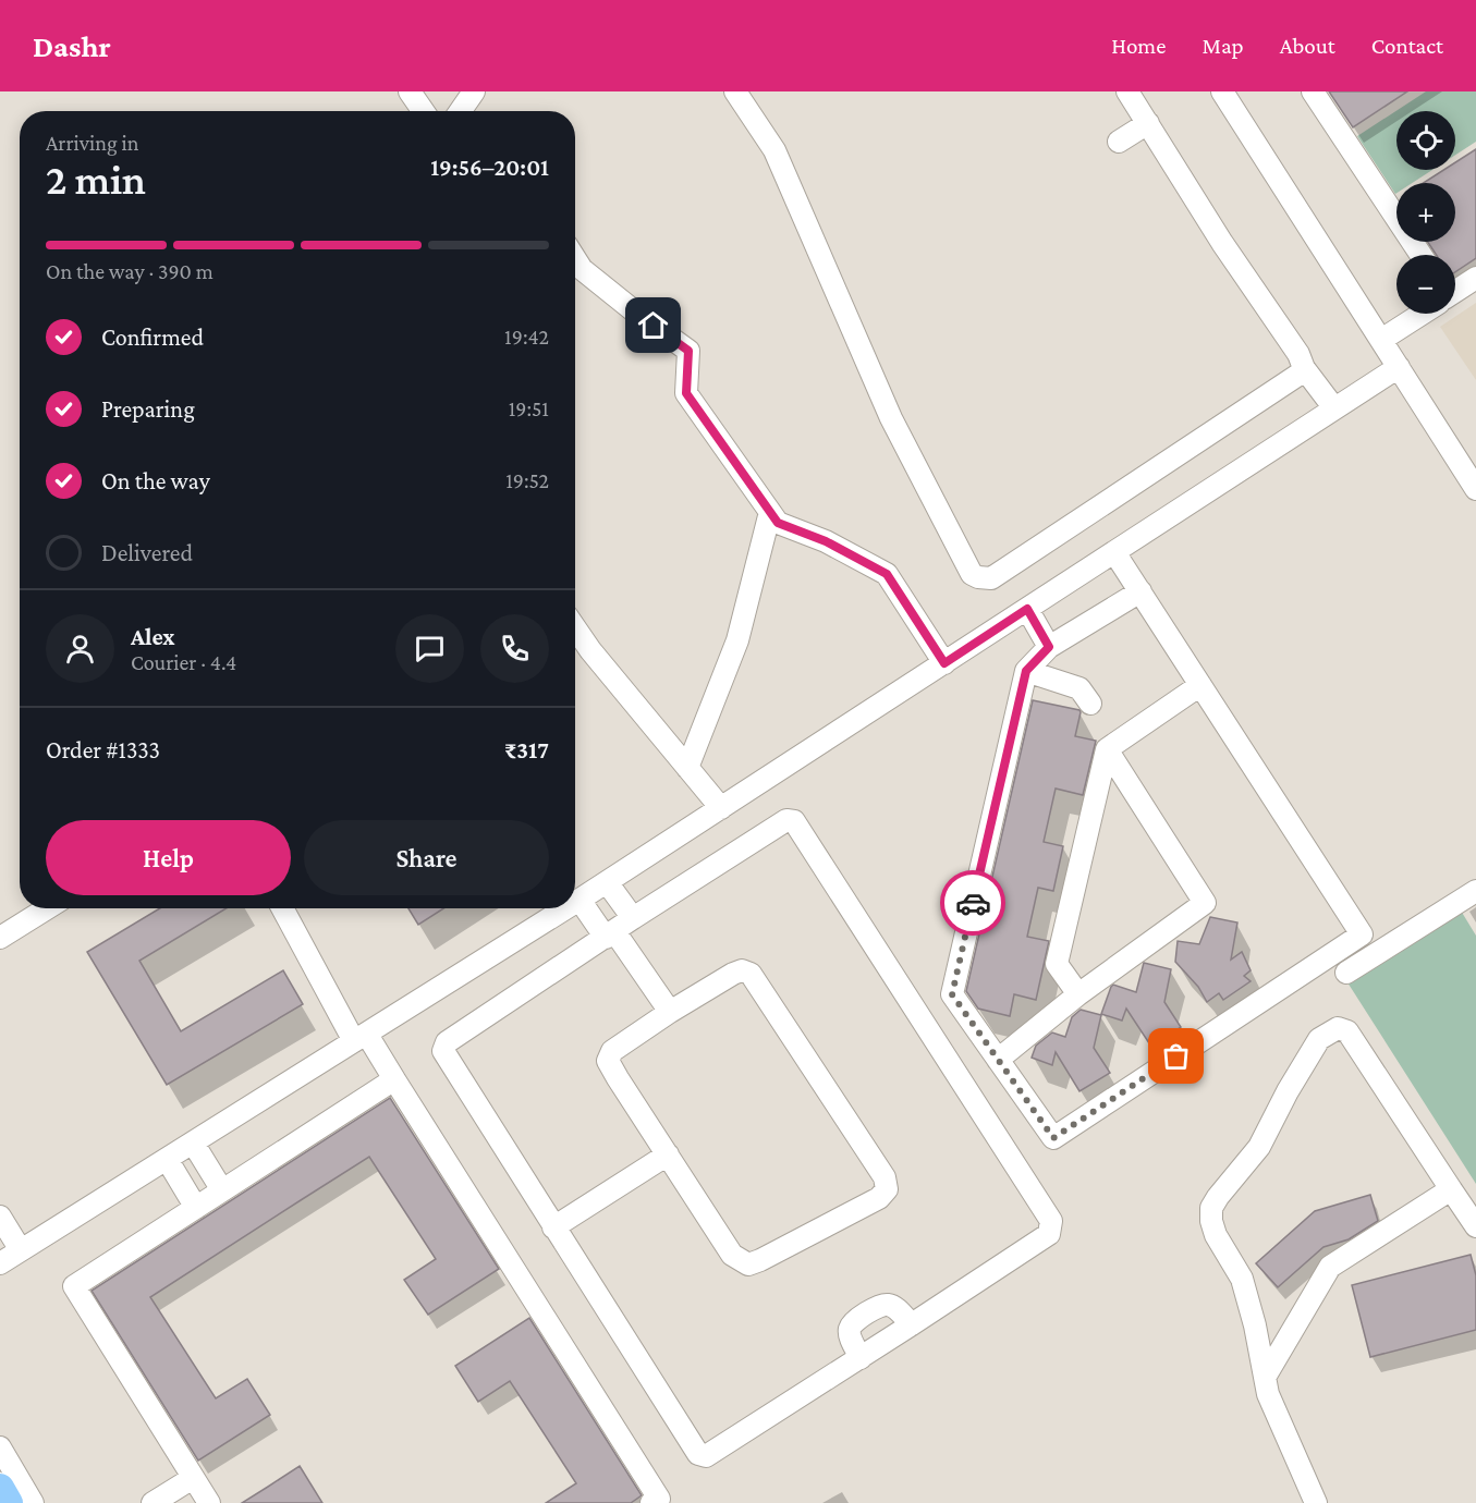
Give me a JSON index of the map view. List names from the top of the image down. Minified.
{"page":{"header":"Dashr","nav":["Home","Map","About","Contact"],"map_buttons":["+","−"],"heading":["2 min","Arriving in","19:56–20:01"],"panel":["Alex","Courier · 4.4","Order #1333","₹317"],"bar":"On the way · 390 m","list":[["Confirmed","19:42"],["Preparing","19:51"],["On the way","19:52"],"Delivered"],"buttons":["Help","Share"]}}
